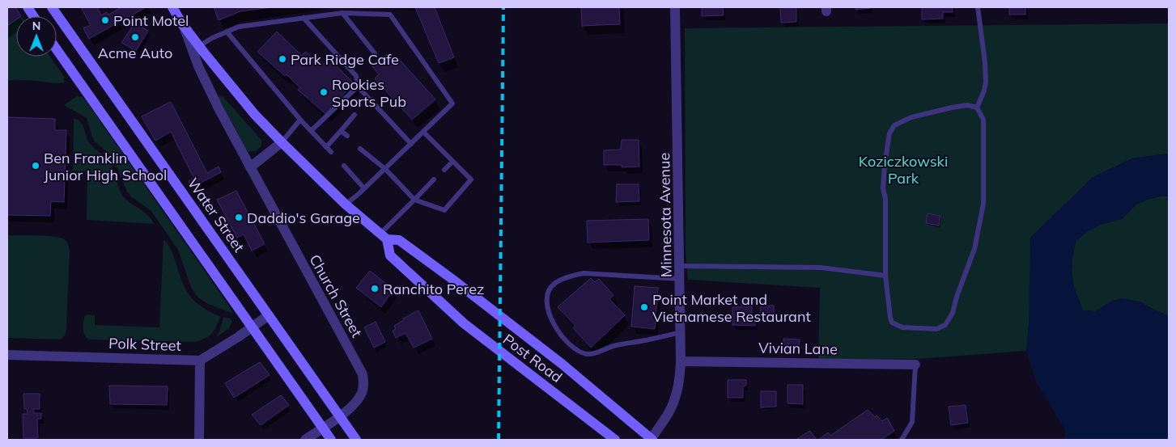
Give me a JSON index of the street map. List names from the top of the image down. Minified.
{"streets":{"main road":["Water Street","Church Street","Post Road"],"street":["Minnesota Avenue","Polk Street","Vivian Lane"]},"crossings":[["Water Street","Church Street"],["Water Street","Polk Street"],["Minnesota Avenue","Vivian Lane"],["Minnesota Avenue","Post Road"]],"parks":["Koziczkowski Park"],"places":["Point Motel","Acme Auto","Park Ridge Cafe","Rookies Sports Pub","Ben Franklin Junior High School","Daddio's Garage","Ranchito Perez","Point Market and Vietnamese Restaurant"],"north":"top"}
